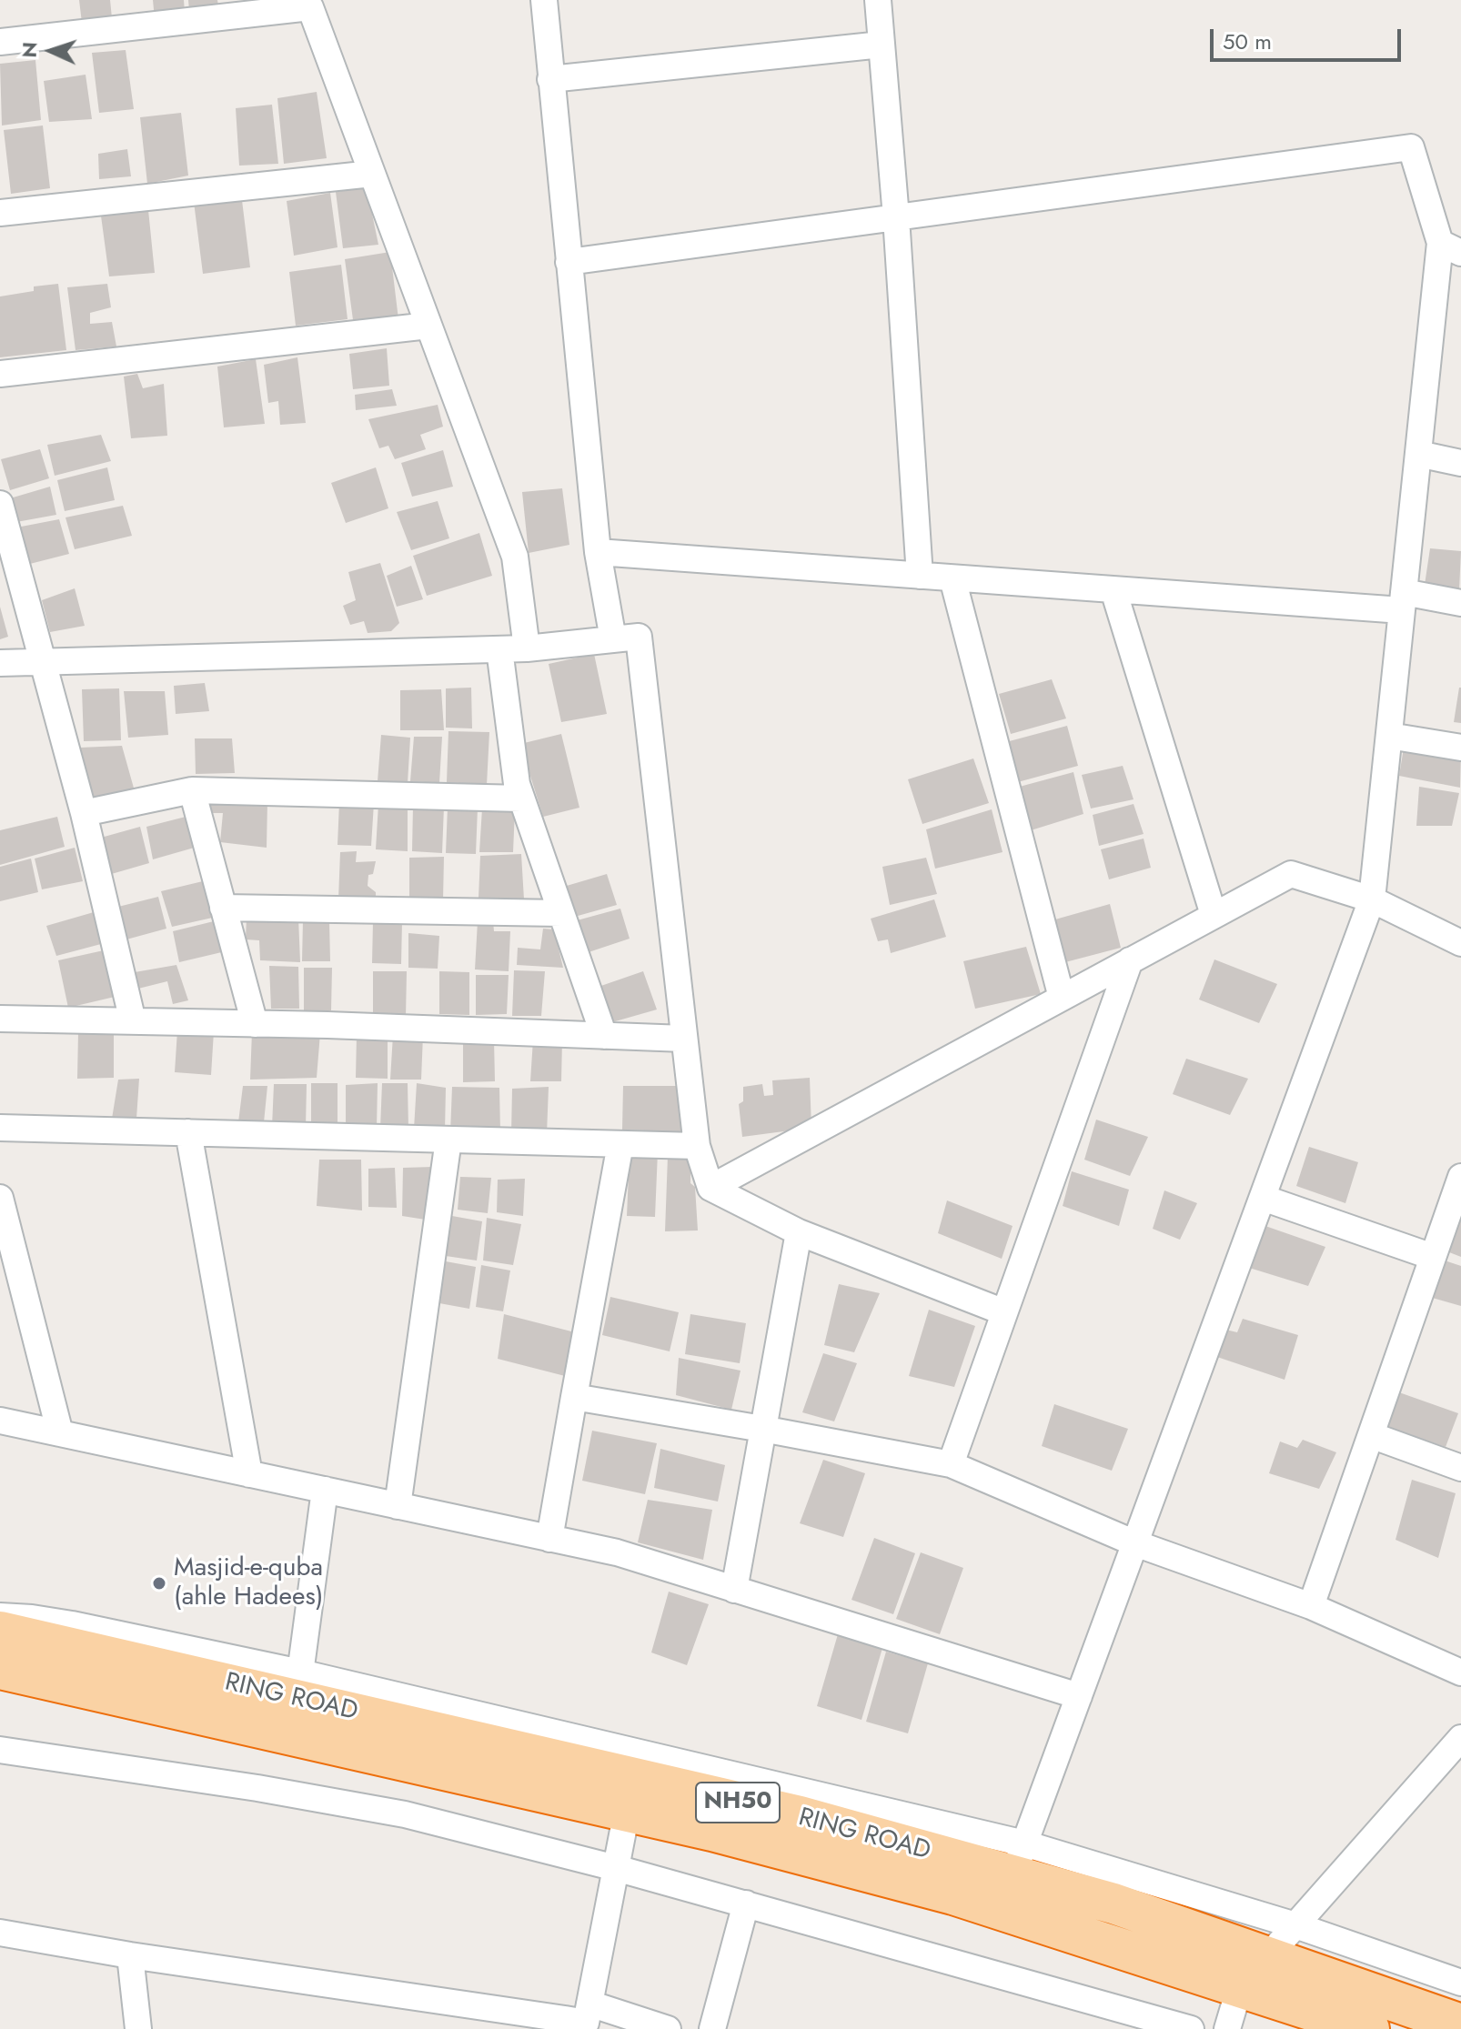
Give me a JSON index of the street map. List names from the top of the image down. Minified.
{"streets":{"highway":["RING ROAD","NH50"]},"places":["Masjid-e-quba (ahle Hadees)"],"scale_bar":"50 m","north":"left"}
